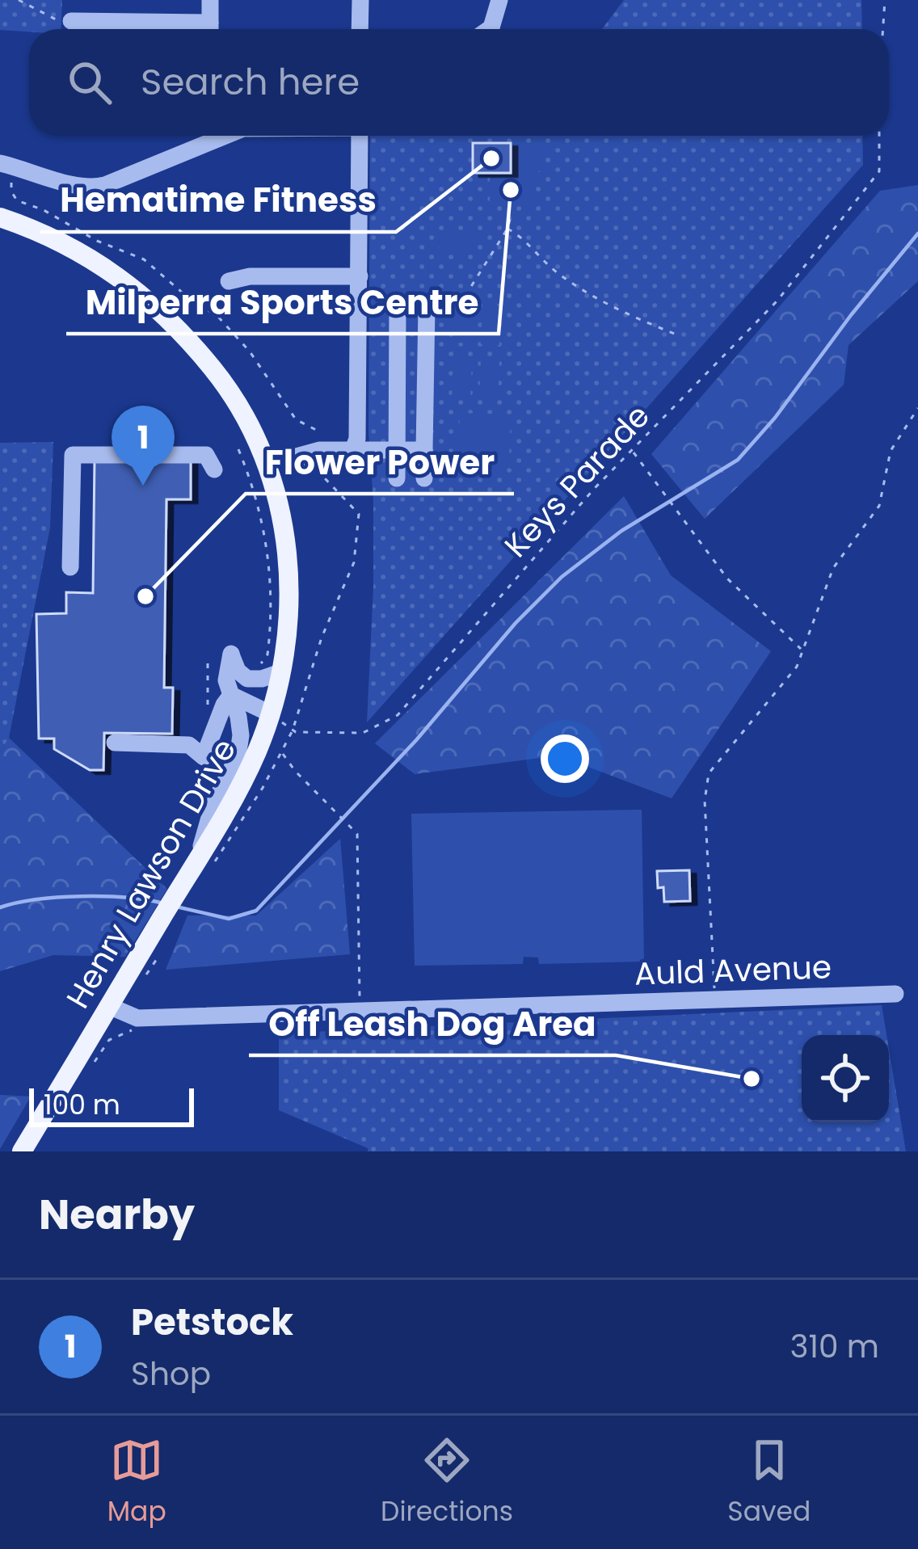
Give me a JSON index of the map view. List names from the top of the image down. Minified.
{"streets":{"main road":["Henry Lawson Drive"],"street":["Auld Avenue"],"path":["Keys Parade"]},"crossings":[["Henry Lawson Drive","Auld Avenue"]],"places":["Hematime Fitness","Milperra Sports Centre","Flower Power","Off Leash Dog Area"],"scale_bar":"100 m","page":{"search":"Search here","pins":"1","scale":"100 m","heading":"Nearby","list":[{"mark":"1","name":"Petstock","note":"Shop","value":"310 m"}],"nav":["Map","Directions","Saved"]}}
